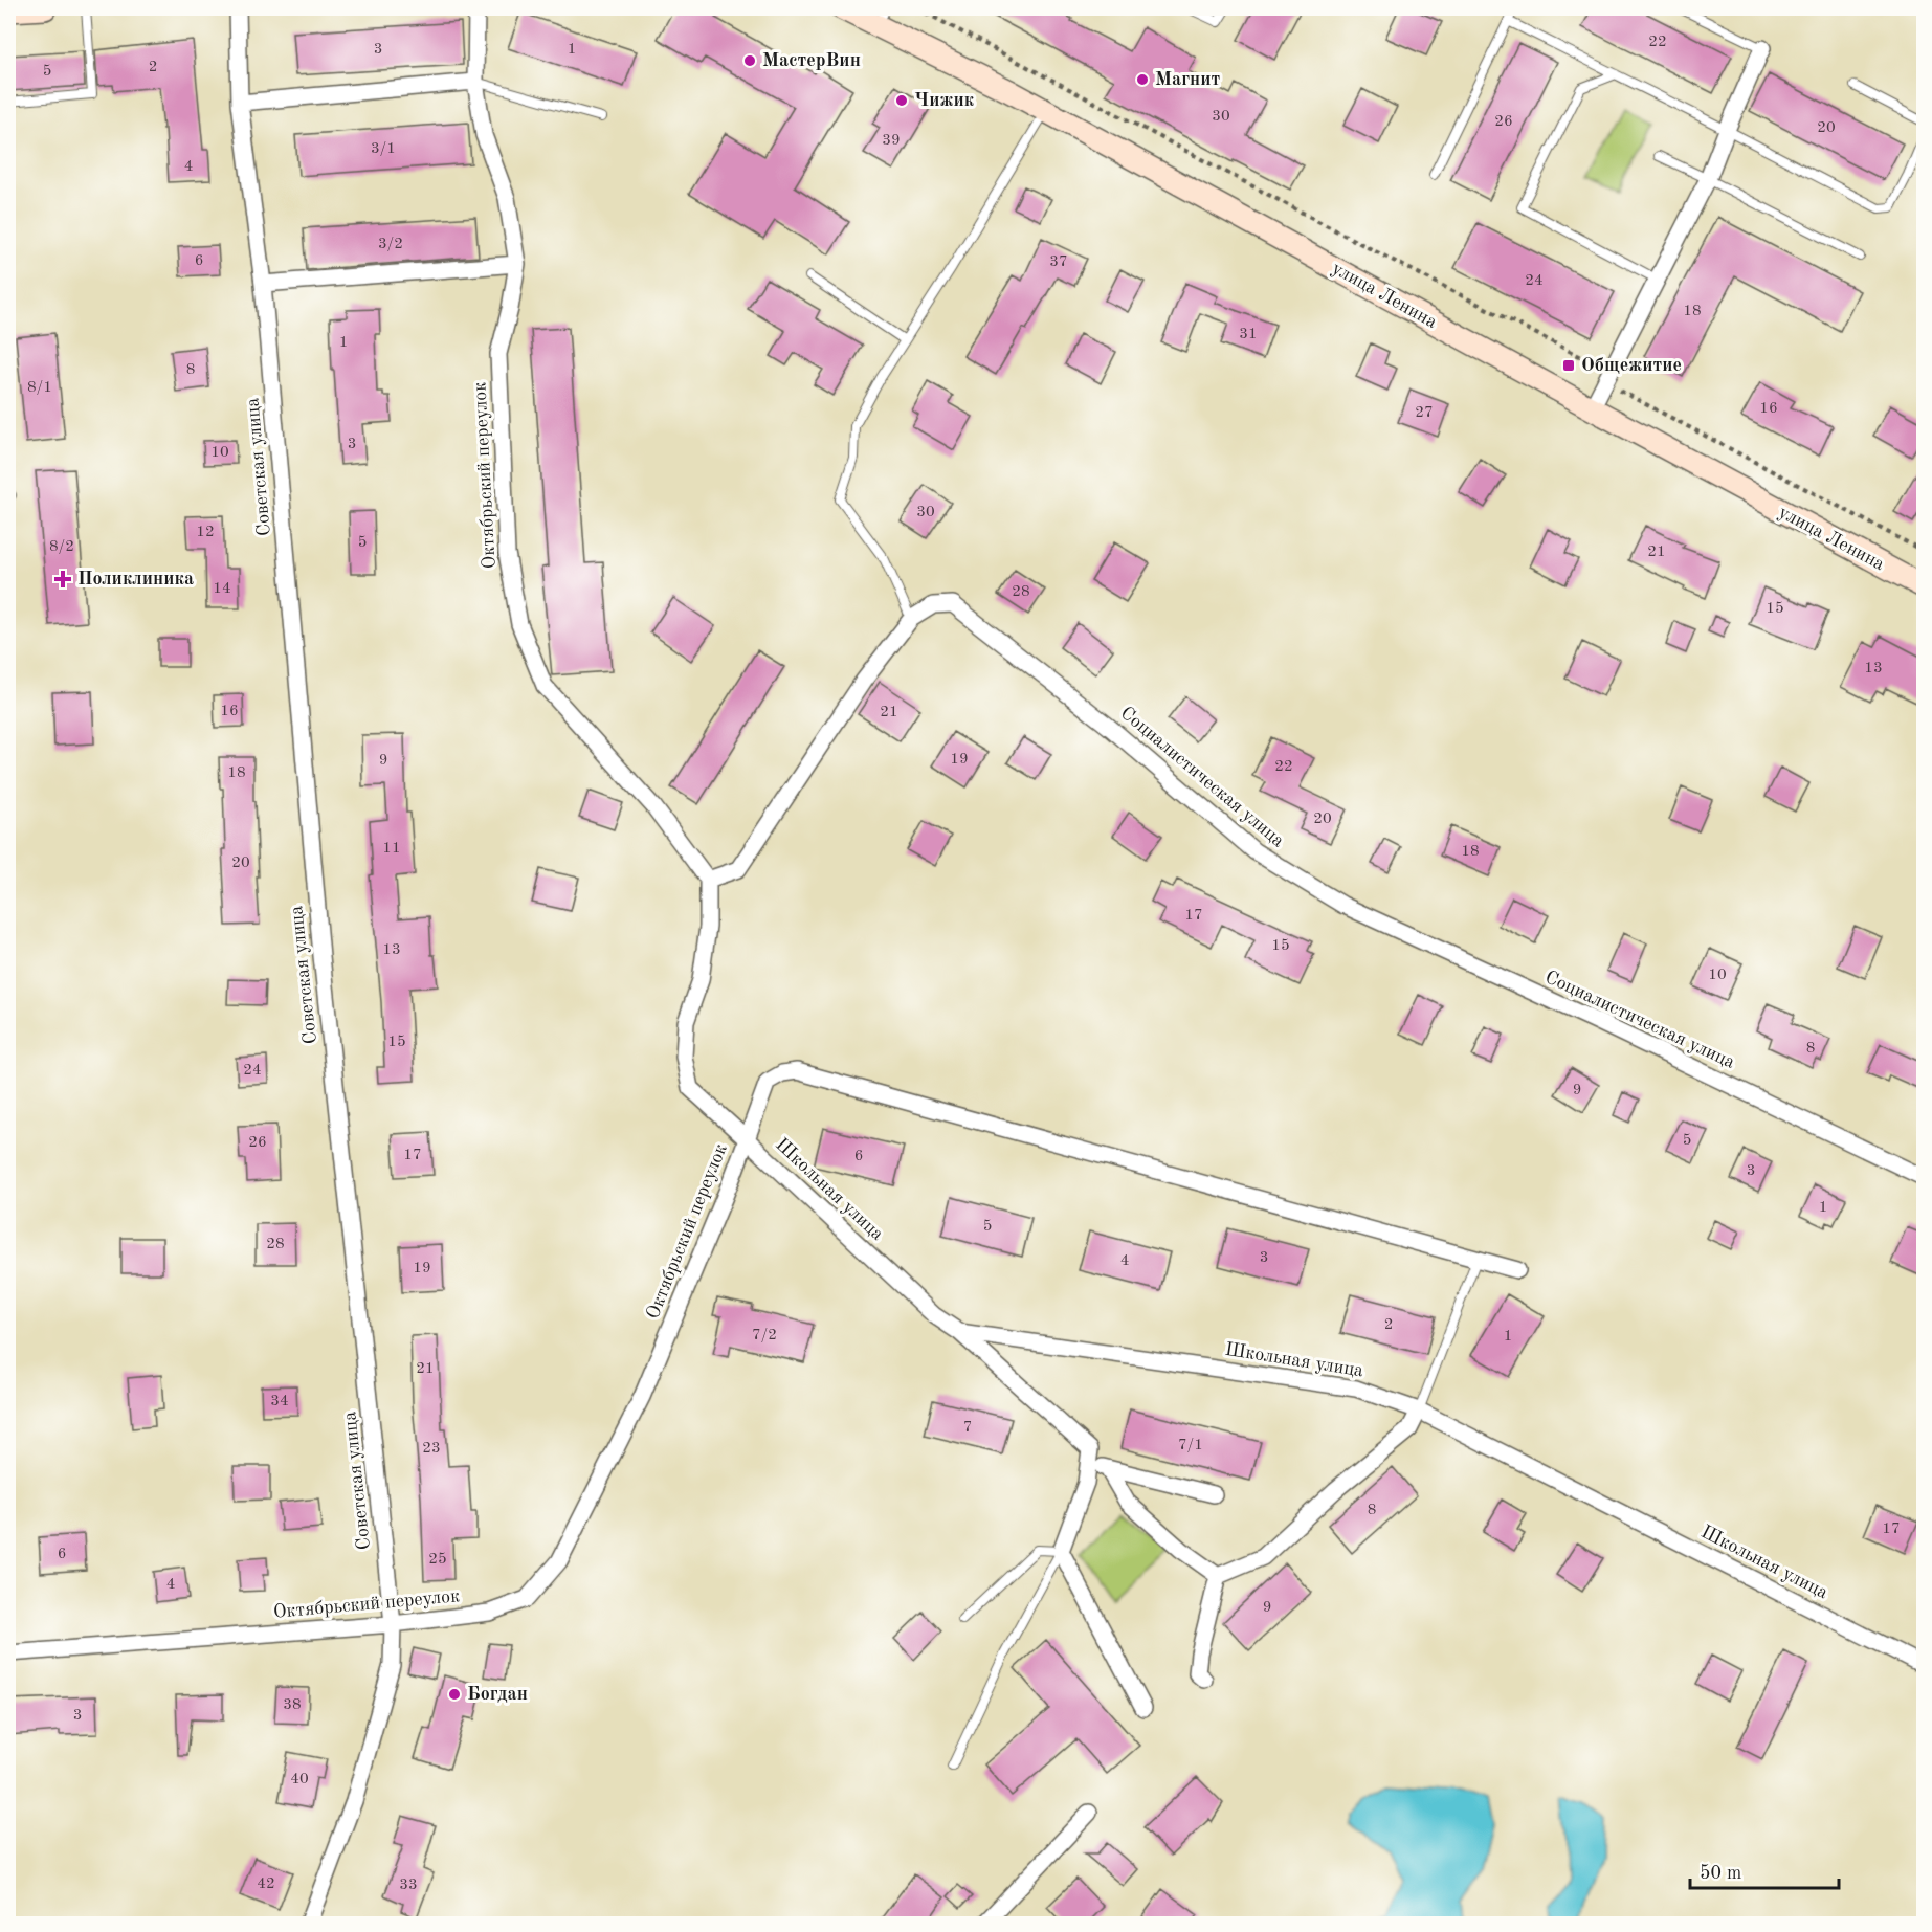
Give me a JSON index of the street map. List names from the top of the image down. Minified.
{"streets":{"main road":["улица Ленина"],"street":["Советская улица","Октябрьский переулок","Социалистическая улица","Школьная улица"]},"crossings":[["Советская улица","Октябрьский переулок"],["Октябрьский переулок","Социалистическая улица"],["Октябрьский переулок","Школьная улица"]],"places":{"other":["МастерВин","Магнит","Чижик","Богдан"],"transit":["Общежитие"],"health":["Поликлиника"]},"house_numbers":["22","3","1","2","5","30","26","20","39","3/1","4","3/2","6","37","24","18","31","1","8","8/1","16","27","3","10","30","12","5","8/2","21","14","28","15","13","16","21","19","9","22","18","20","11","18","20","17","15","13","10","15","8","24","9","5","26","17","6","3","1","5","28","3","4","19","2","7/2","1","21","34","7","7/1","23","8","17","6","25","4","9","38","3","40","42","33"],"scale_bar":"50 m"}
